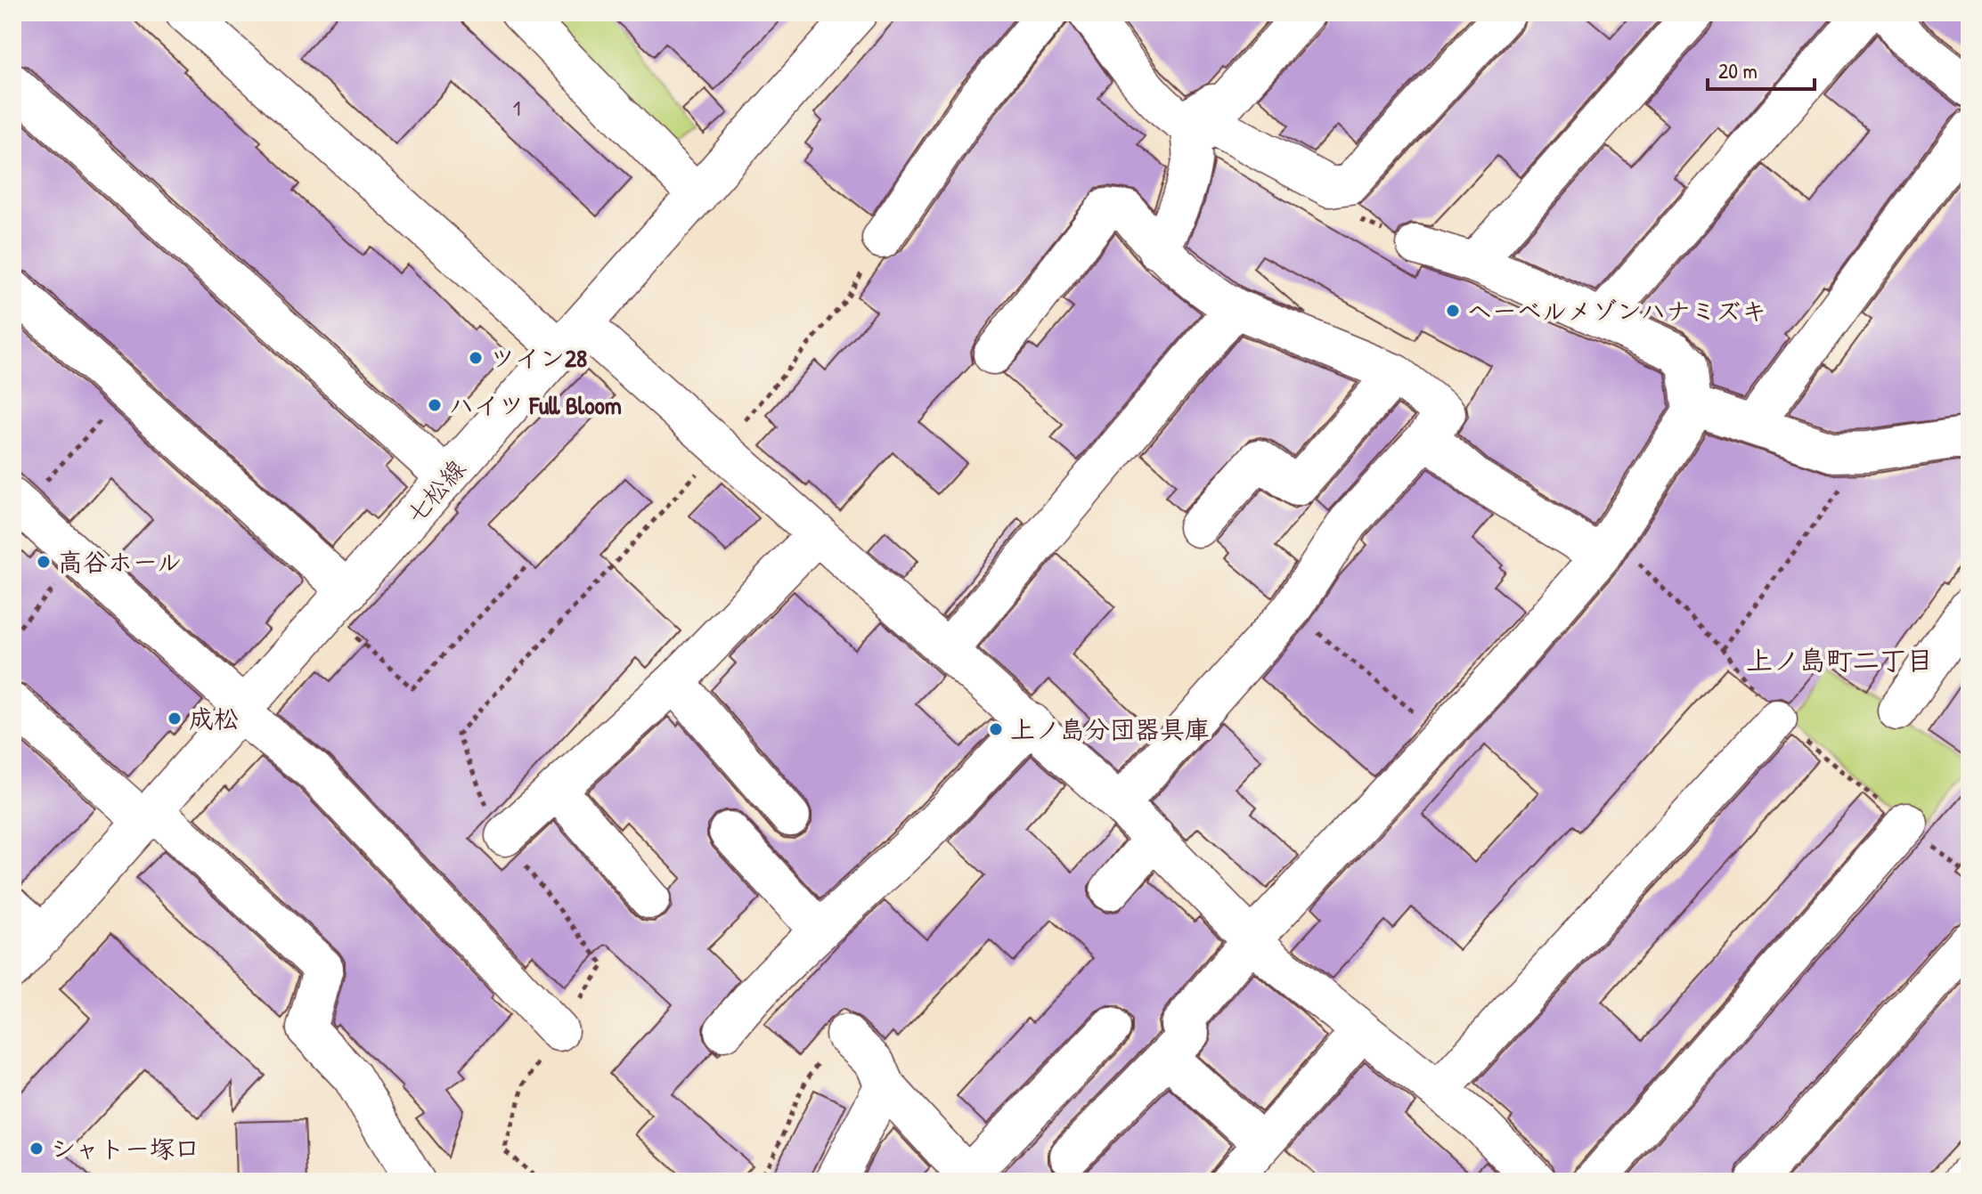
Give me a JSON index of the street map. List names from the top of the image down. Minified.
{"streets":{"street":["七松線"]},"districts":["上ノ島町二丁目"],"places":["ヘーベルメゾンハナミズキ","ツイン28","ハイツ Full Bloom","高谷ホール","成松","上ノ島分団器具庫","シャトー塚口"],"house_numbers":["1"],"scale_bar":"20 m"}
